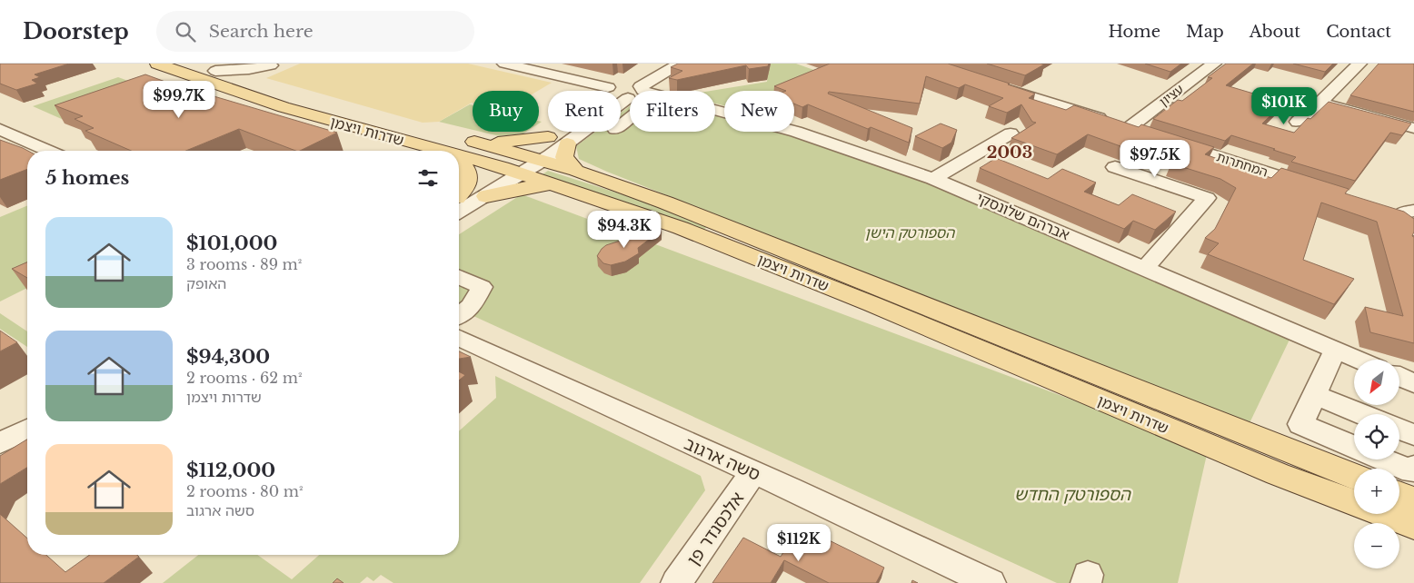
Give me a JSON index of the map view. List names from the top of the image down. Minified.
{"streets":{"main road":["שדרות ויצמן"],"street":["עציון","המחתרות","אברהם שלונסקי","סשה ארגוב","אלכסנדר פן"]},"crossings":[["סשה ארגוב","אלכסנדר פן"]],"districts":["2003"],"parks":["הספורטק הישן","הספורטק החדש"],"north":"bottom left","page":{"header":"Doorstep","search":"Search here","nav":["Home","Map","About","Contact"],"price":["$99.7K","$101K","$97.5K","$94.3K","$112K"],"chip":["Buy","Rent","Filters","New"],"heading":"5 homes","list":[{"name":"$101,000","note":"3 rooms · 89 m² · האופק"},{"name":"$94,300","note":"2 rooms · 62 m² · שדרות ויצמן"},{"name":"$112,000","note":"2 rooms · 80 m² · סשה ארגוב"}],"map_buttons":["+","−"]}}
